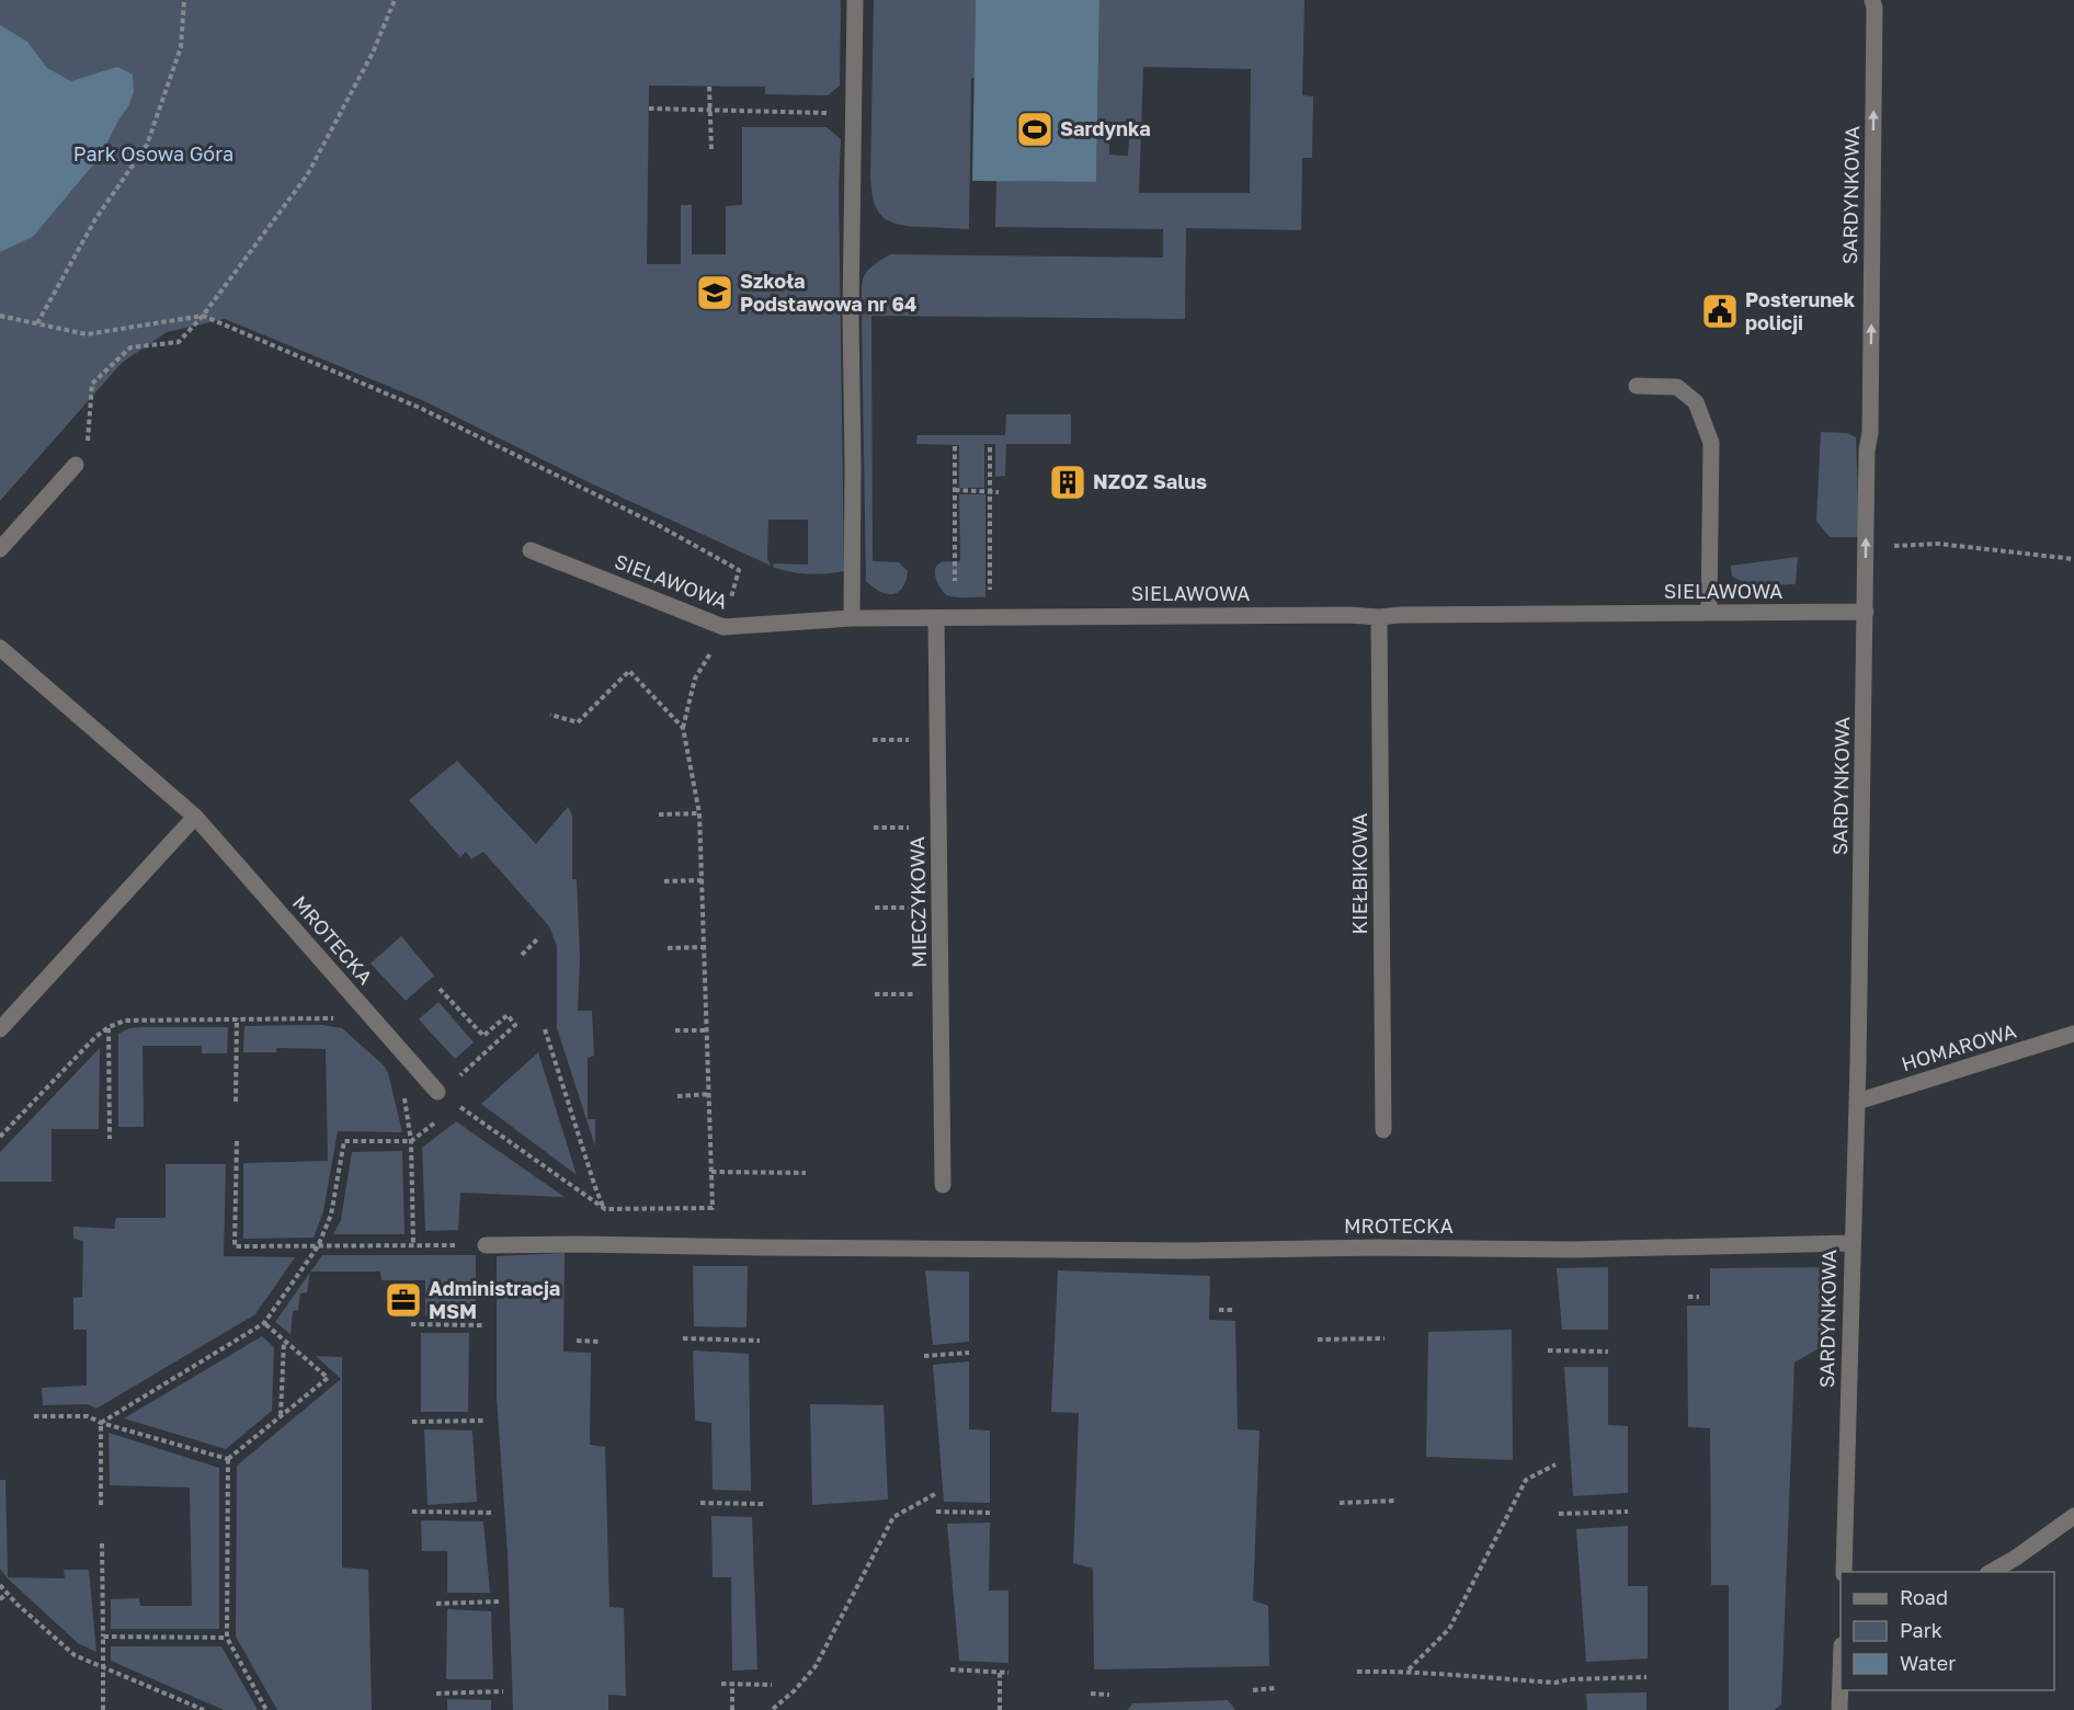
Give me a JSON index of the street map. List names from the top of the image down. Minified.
{"streets":{"street":["SARDYNKOWA","SIELAWOWA","KIEŁBIKOWA","MIECZYKOWA","MROTECKA","HOMAROWA"]},"crossings":[["SARDYNKOWA","SIELAWOWA"],["SARDYNKOWA","MROTECKA"],["SARDYNKOWA","HOMAROWA"],["SIELAWOWA","KIEŁBIKOWA"],["SIELAWOWA","MIECZYKOWA"]],"one_way":["SARDYNKOWA"],"parks":["Park Osowa Góra"],"places":{"sports":["Sardynka"],"school or university":["Szkoła Podstawowa nr 64"],"public building":["Posterunek policji"],"building":["NZOZ Salus"],"office":["Administracja MSM"]},"legend":["Road","Park","Water"]}
